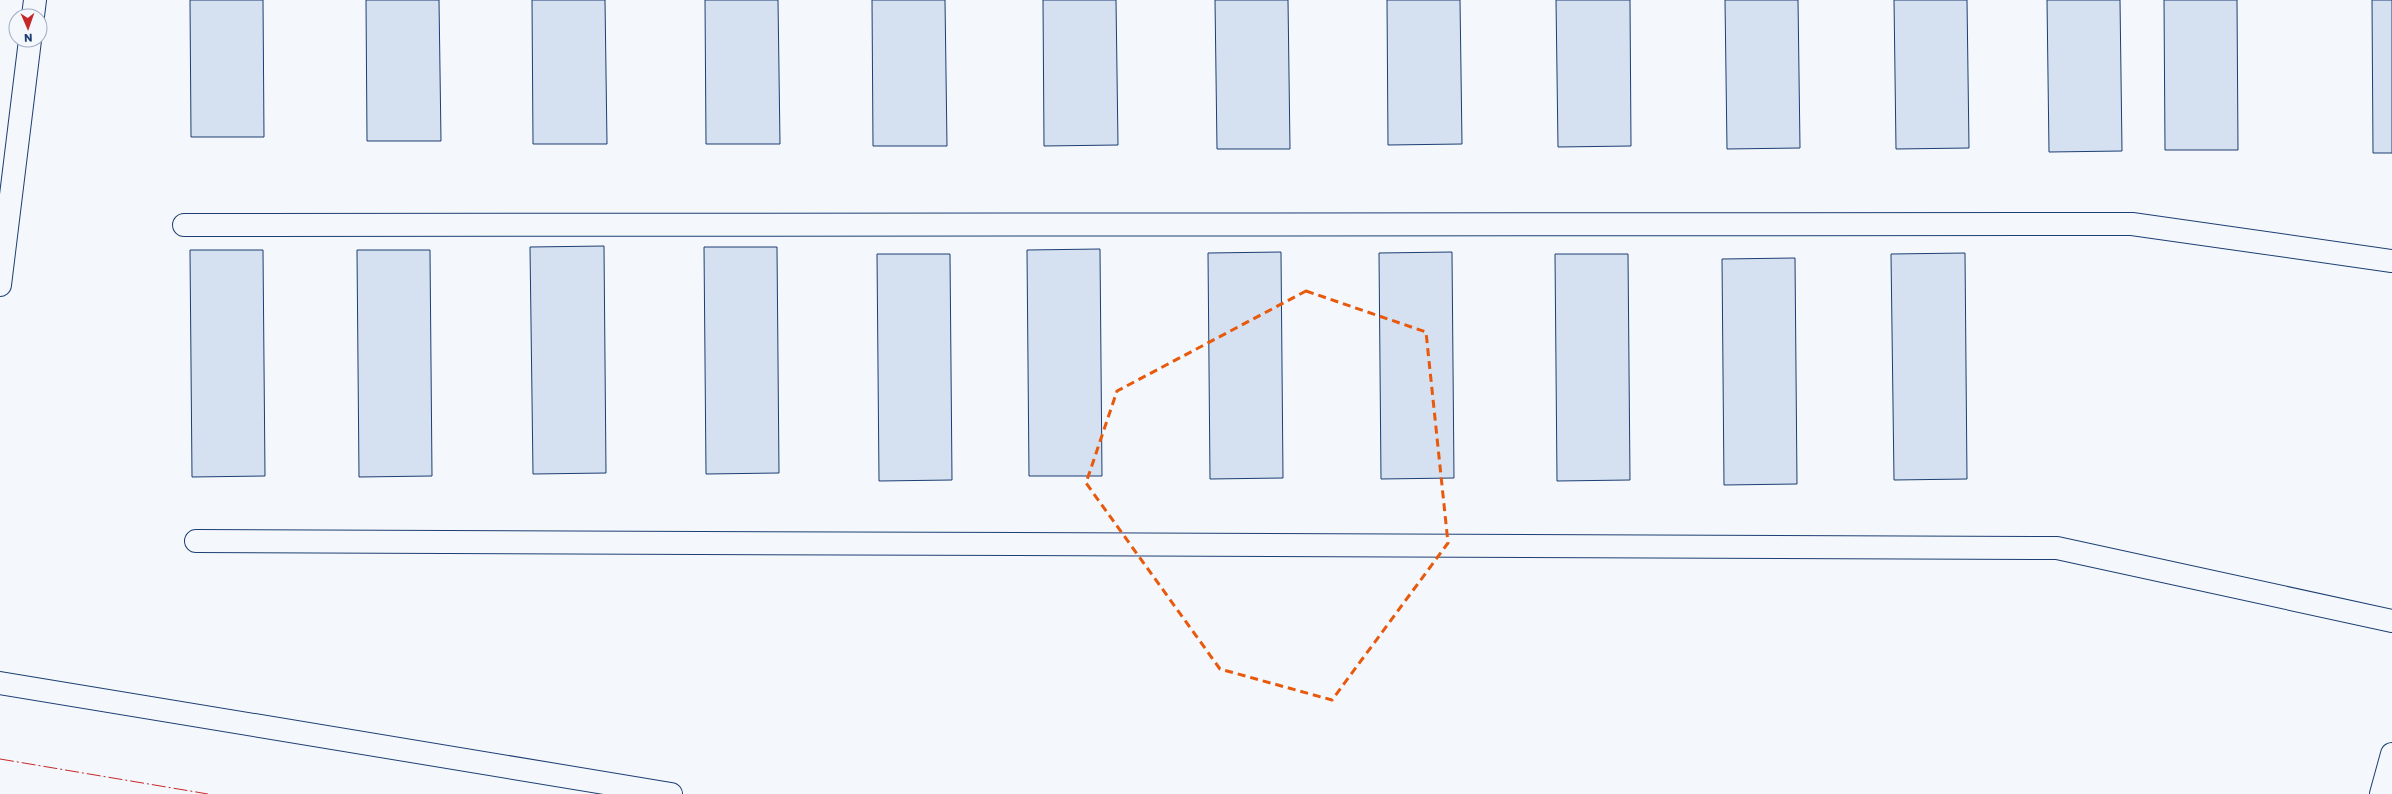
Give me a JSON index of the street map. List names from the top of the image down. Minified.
{"north":"bottom"}
